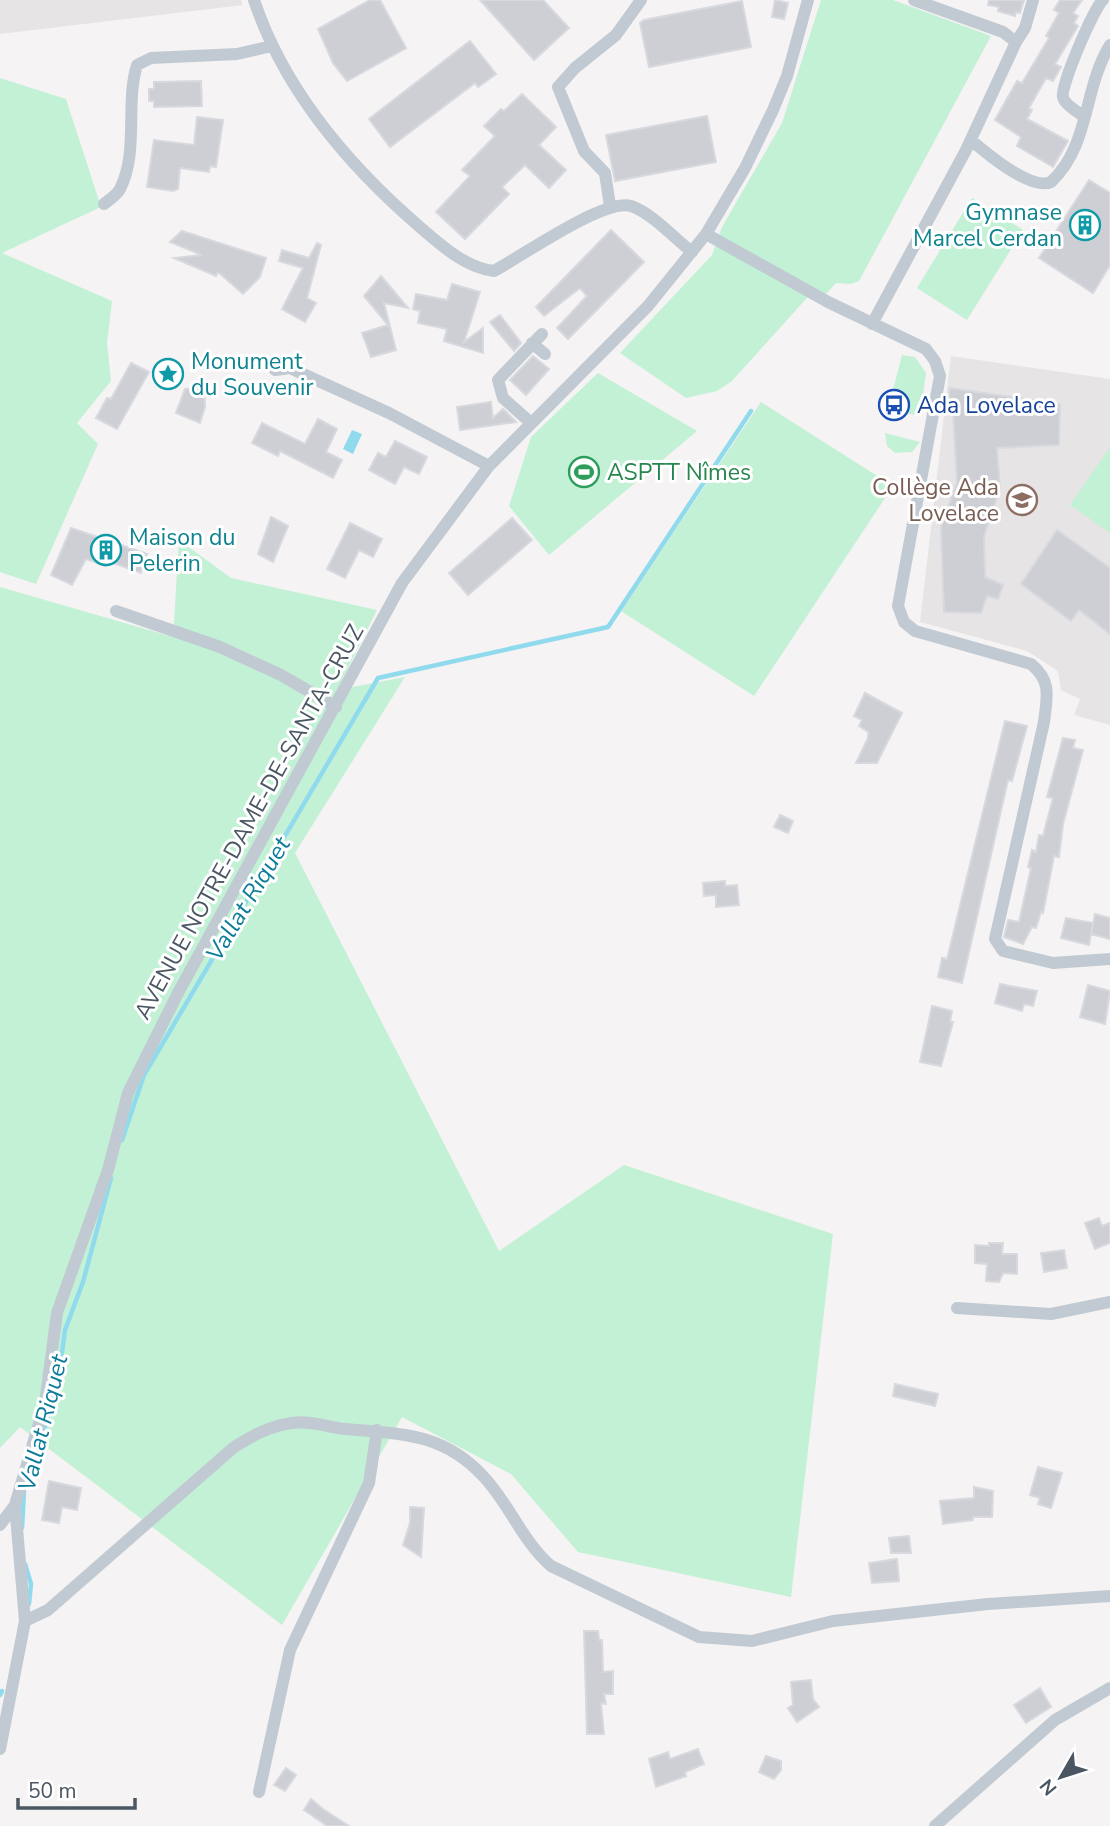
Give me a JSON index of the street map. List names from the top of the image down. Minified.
{"streets":{"street":["AVENUE NOTRE-DAME-DE-SANTA-CRUZ"]},"water":["Vallat Riquet"],"places":{"building":["Gymnase Marcel Cerdan","Maison du Pelerin"],"place":["Monument du Souvenir"],"bus stop":["Ada Lovelace"],"sports":["ASPTT Nîmes"],"school or university":["Collège Ada Lovelace"]},"scale_bar":"50 m","north":"bottom left"}
